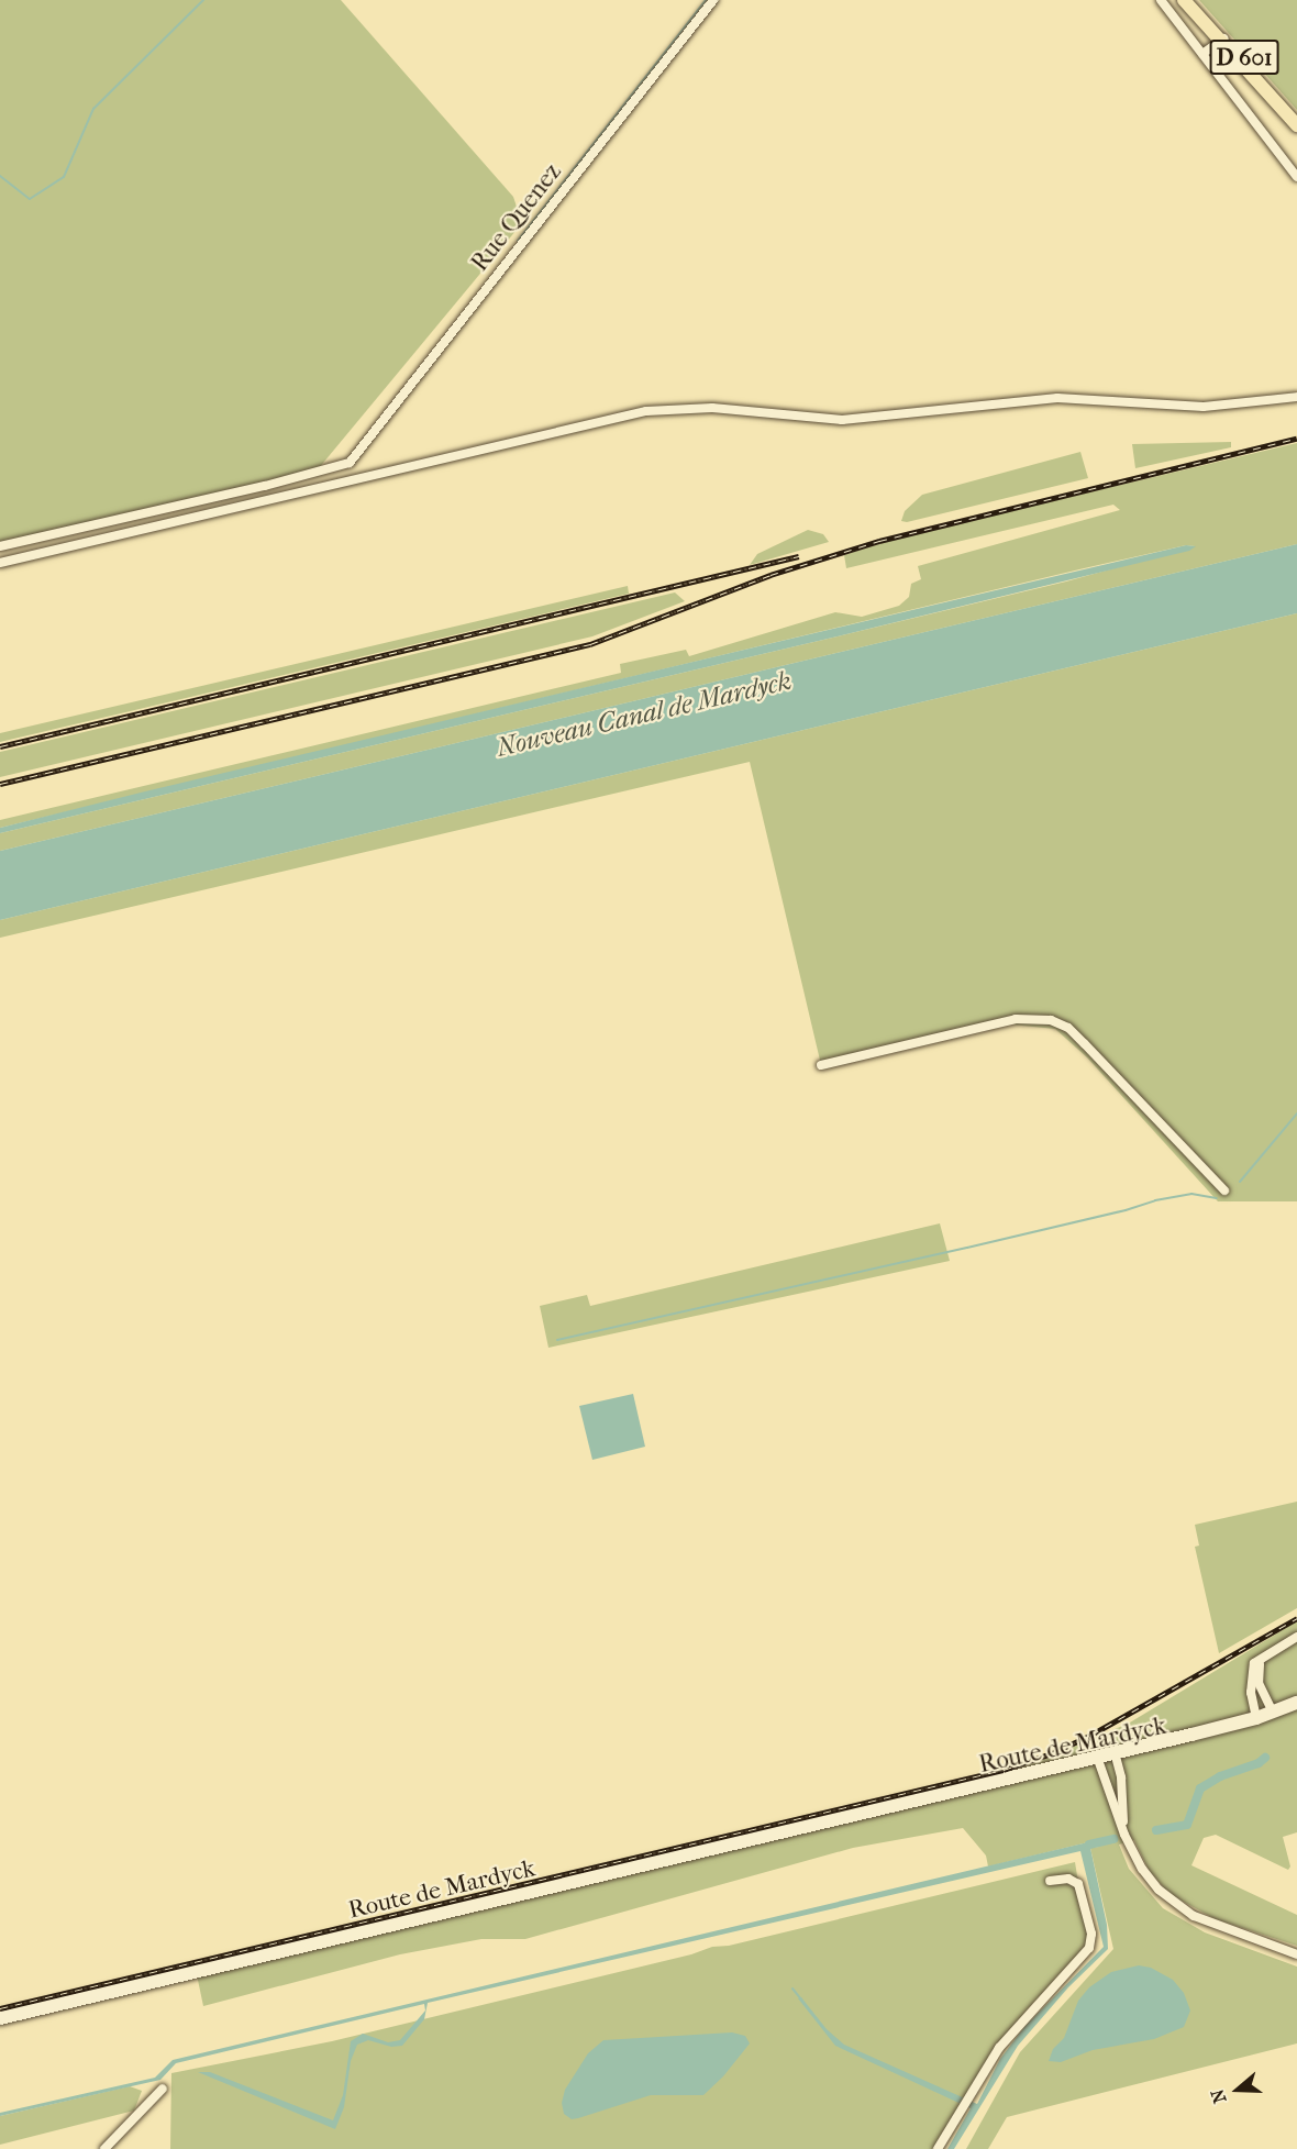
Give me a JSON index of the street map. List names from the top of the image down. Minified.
{"streets":{"main road":["D 601","Route de Mardyck"],"street":["Rue Quenez"]},"water":["Nouveau Canal de Mardyck"],"north":"left"}
